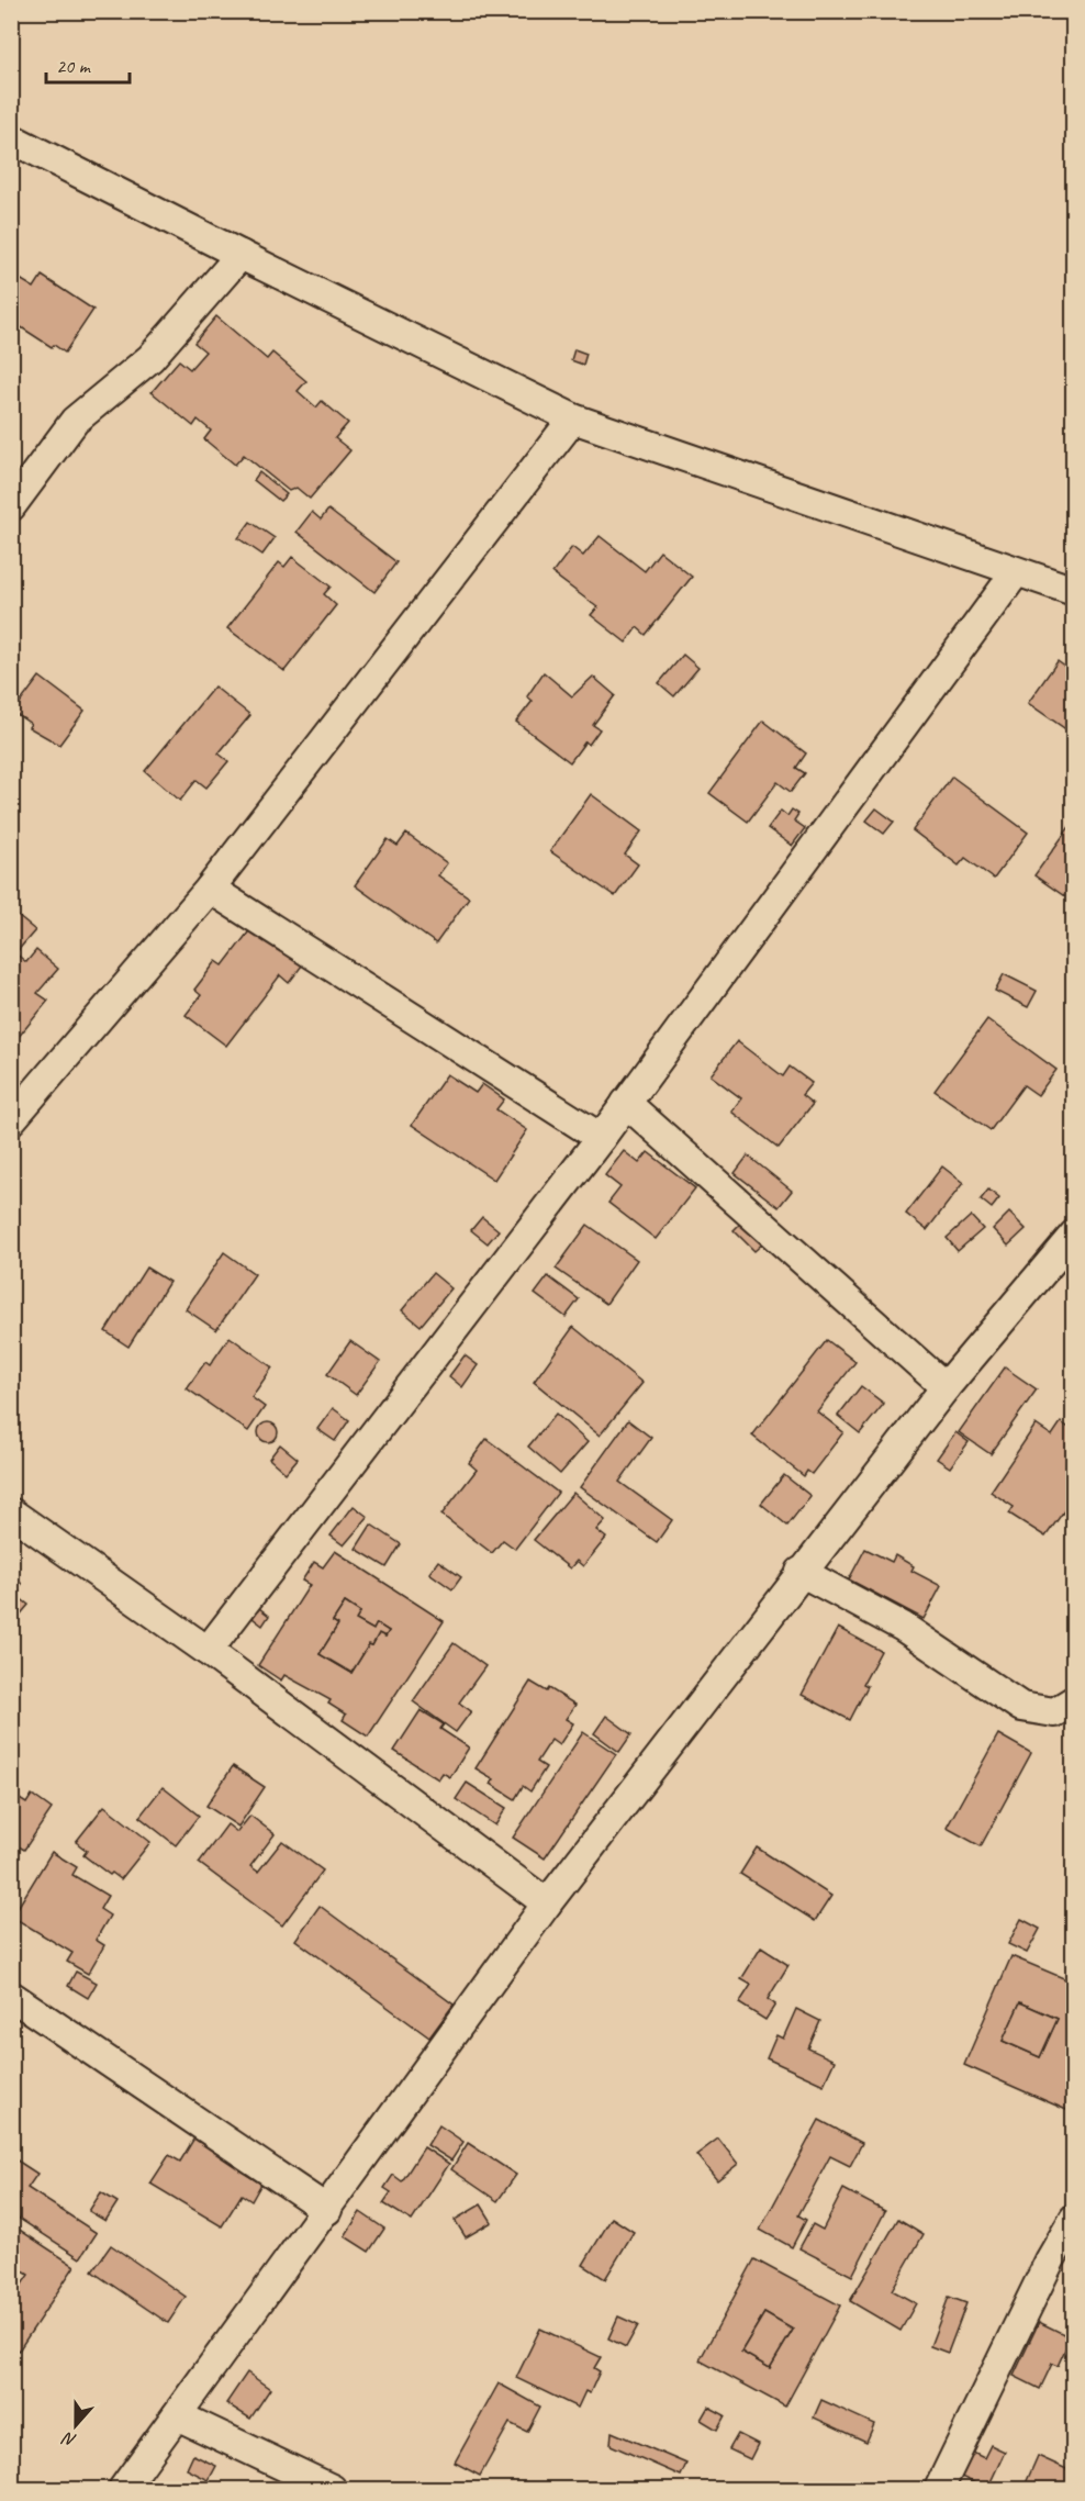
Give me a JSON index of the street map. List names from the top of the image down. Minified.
{"scale_bar":"20 m","north":"bottom"}
